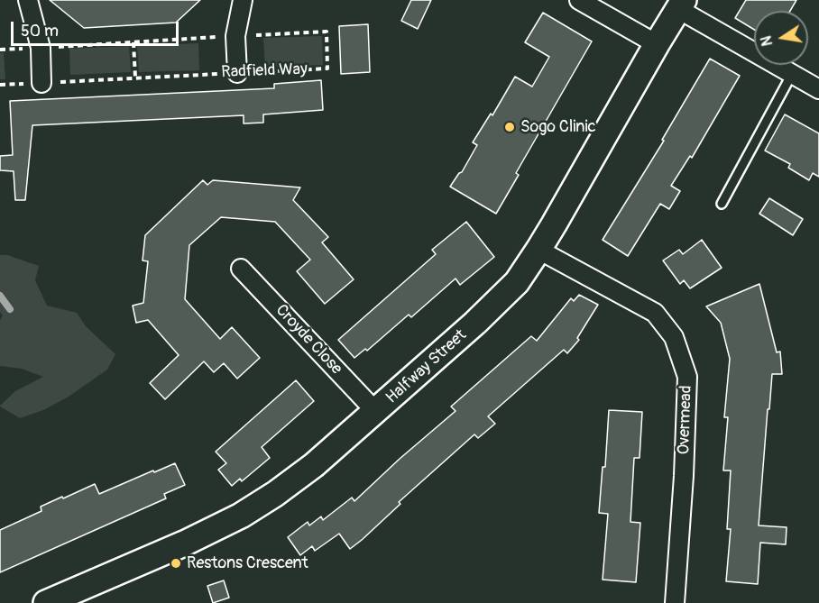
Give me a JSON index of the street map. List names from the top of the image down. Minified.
{"streets":{"main road":["Halfway Street"],"street":["Croyde Close","Overmead"],"path":["Radfield Way"]},"crossings":[["Croyde Close","Halfway Street"],["Halfway Street","Overmead"]],"places":["Sogo Clinic","Restons Crescent"],"scale_bar":"50 m","north":"left"}
